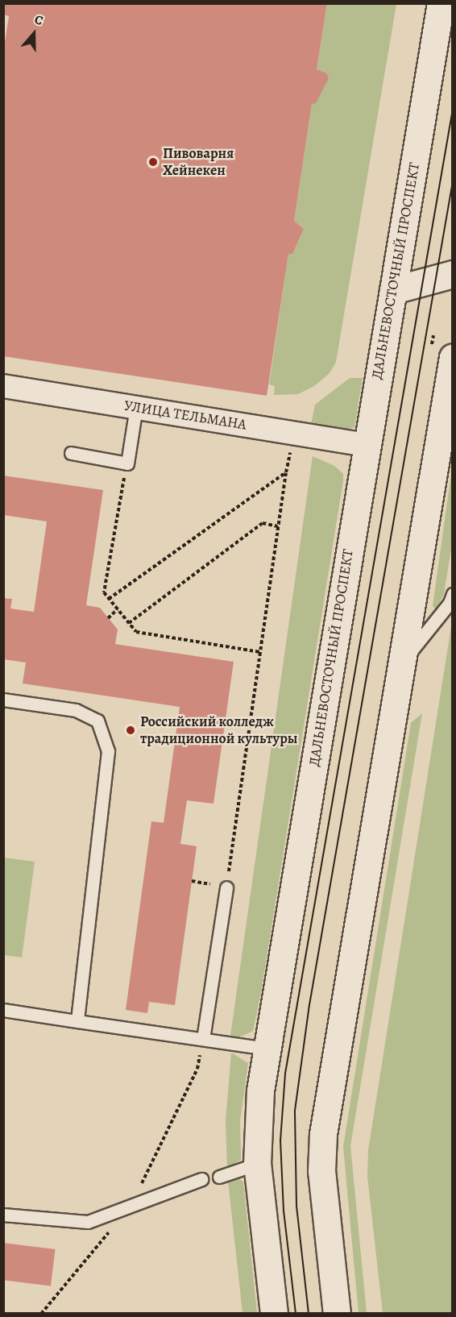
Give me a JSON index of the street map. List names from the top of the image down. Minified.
{"streets":{"main road":["ДАЛЬНЕВОСТОЧНЫЙ ПРОСПЕКТ"],"street":["УЛИЦА ТЕЛЬМАНА"]},"crossings":[["ДАЛЬНЕВОСТОЧНЫЙ ПРОСПЕКТ","УЛИЦА ТЕЛЬМАНА"]],"places":["Пивоварня Хейнекен","Российский колледж традиционной культуры"],"north":"top"}
